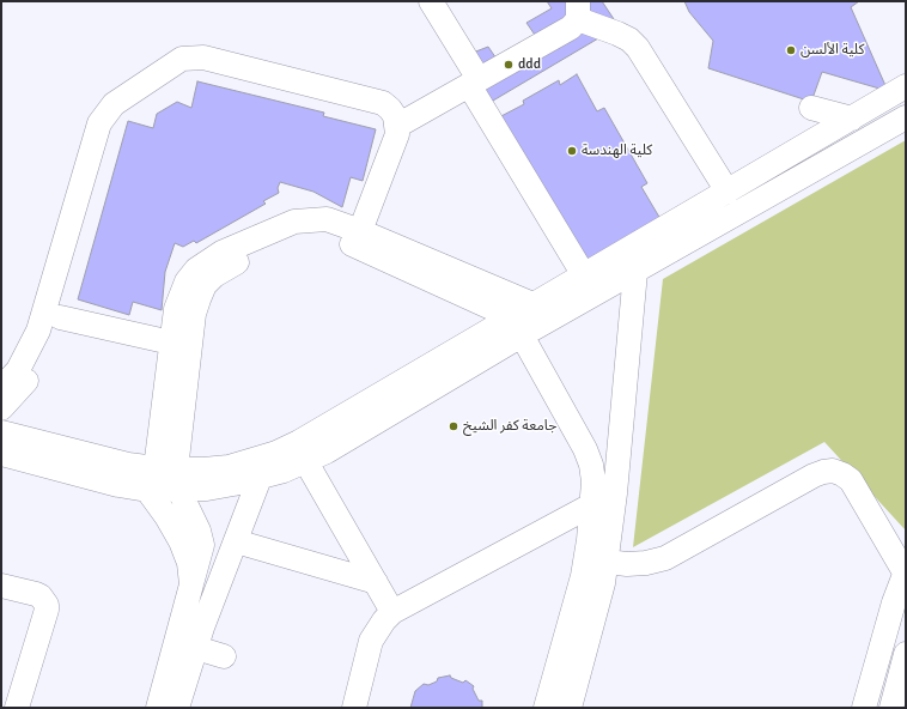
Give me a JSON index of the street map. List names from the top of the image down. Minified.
{"places":["كلية الألسن","ddd","كلية الهندسة","جامعة كفر الشيخ"]}
